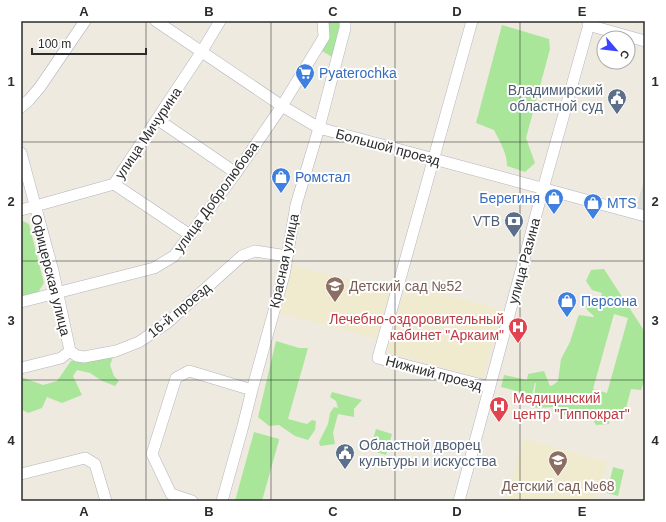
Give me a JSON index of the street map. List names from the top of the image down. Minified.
{"streets":{"street":["улица Мичурина","Большой проезд","улица Добролюбова","Красная улица","улица Разина","Офицерская улица","16-й проезд","Нижний проезд"]},"crossings":[["улица Мичурина","Большой проезд"],["улица Мичурина","Офицерская улица"],["Большой проезд","улица Добролюбова"],["Большой проезд","Красная улица"],["Большой проезд","улица Разина"],["Большой проезд","Нижний проезд"],["улица Добролюбова","Офицерская улица"],["Красная улица","16-й проезд"],["улица Разина","Нижний проезд"],["Офицерская улица","16-й проезд"]],"places":{"supermarket":["Pyaterochka"],"public building":["Владимирский областной суд","Областной дворец культуры и искусства"],"shop":["Ромстал","Берегиня","MTS","Персона"],"bank":["VTB"],"school or university":["Детский сад №52","Детский сад №68"],"hospital":["Лечебно-оздоровительный кабинет \"Аркаим\"","Медицинский центр \"Гиппократ\""]},"scale_bar":"100 m","north":"bottom right","grid":{"columns":["A","B","C","D","E"],"rows":["1","2","3","4"]}}
